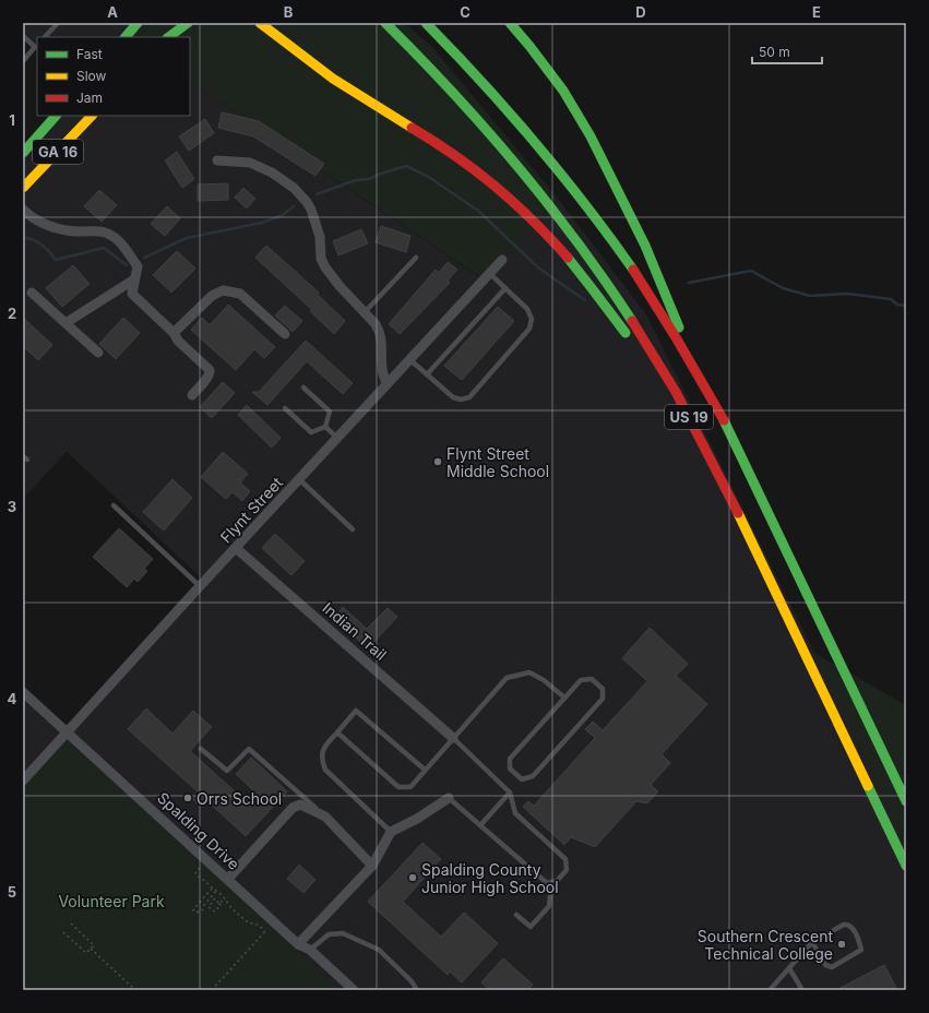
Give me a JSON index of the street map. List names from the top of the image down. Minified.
{"streets":{"main road":["GA 16","US 19"],"street":["Flynt Street","Indian Trail","Spalding Drive"]},"crossings":[["Flynt Street","Indian Trail"],["Flynt Street","Spalding Drive"]],"parks":["Volunteer Park"],"places":["Flynt Street Middle School","Orrs School","Spalding County Junior High School","Southern Crescent Technical College"],"legend":["Fast","Slow","Jam"],"scale_bar":"50 m","grid":{"columns":["A","B","C","D","E"],"rows":["1","2","3","4","5"]}}
